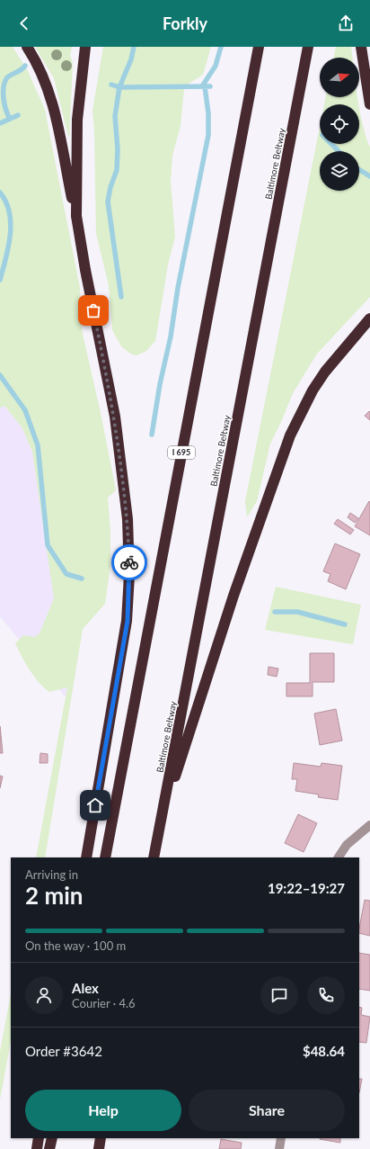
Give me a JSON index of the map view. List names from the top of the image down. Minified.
{"streets":{"highway":["Baltimore Beltway","I 695"]},"north":"right","page":{"header":"Forkly","heading":["2 min","Arriving in","19:22–19:27"],"panel":["Alex","Courier · 4.6","Order #3642","$48.64"],"bar":"On the way · 100 m","buttons":["Help","Share"]}}
